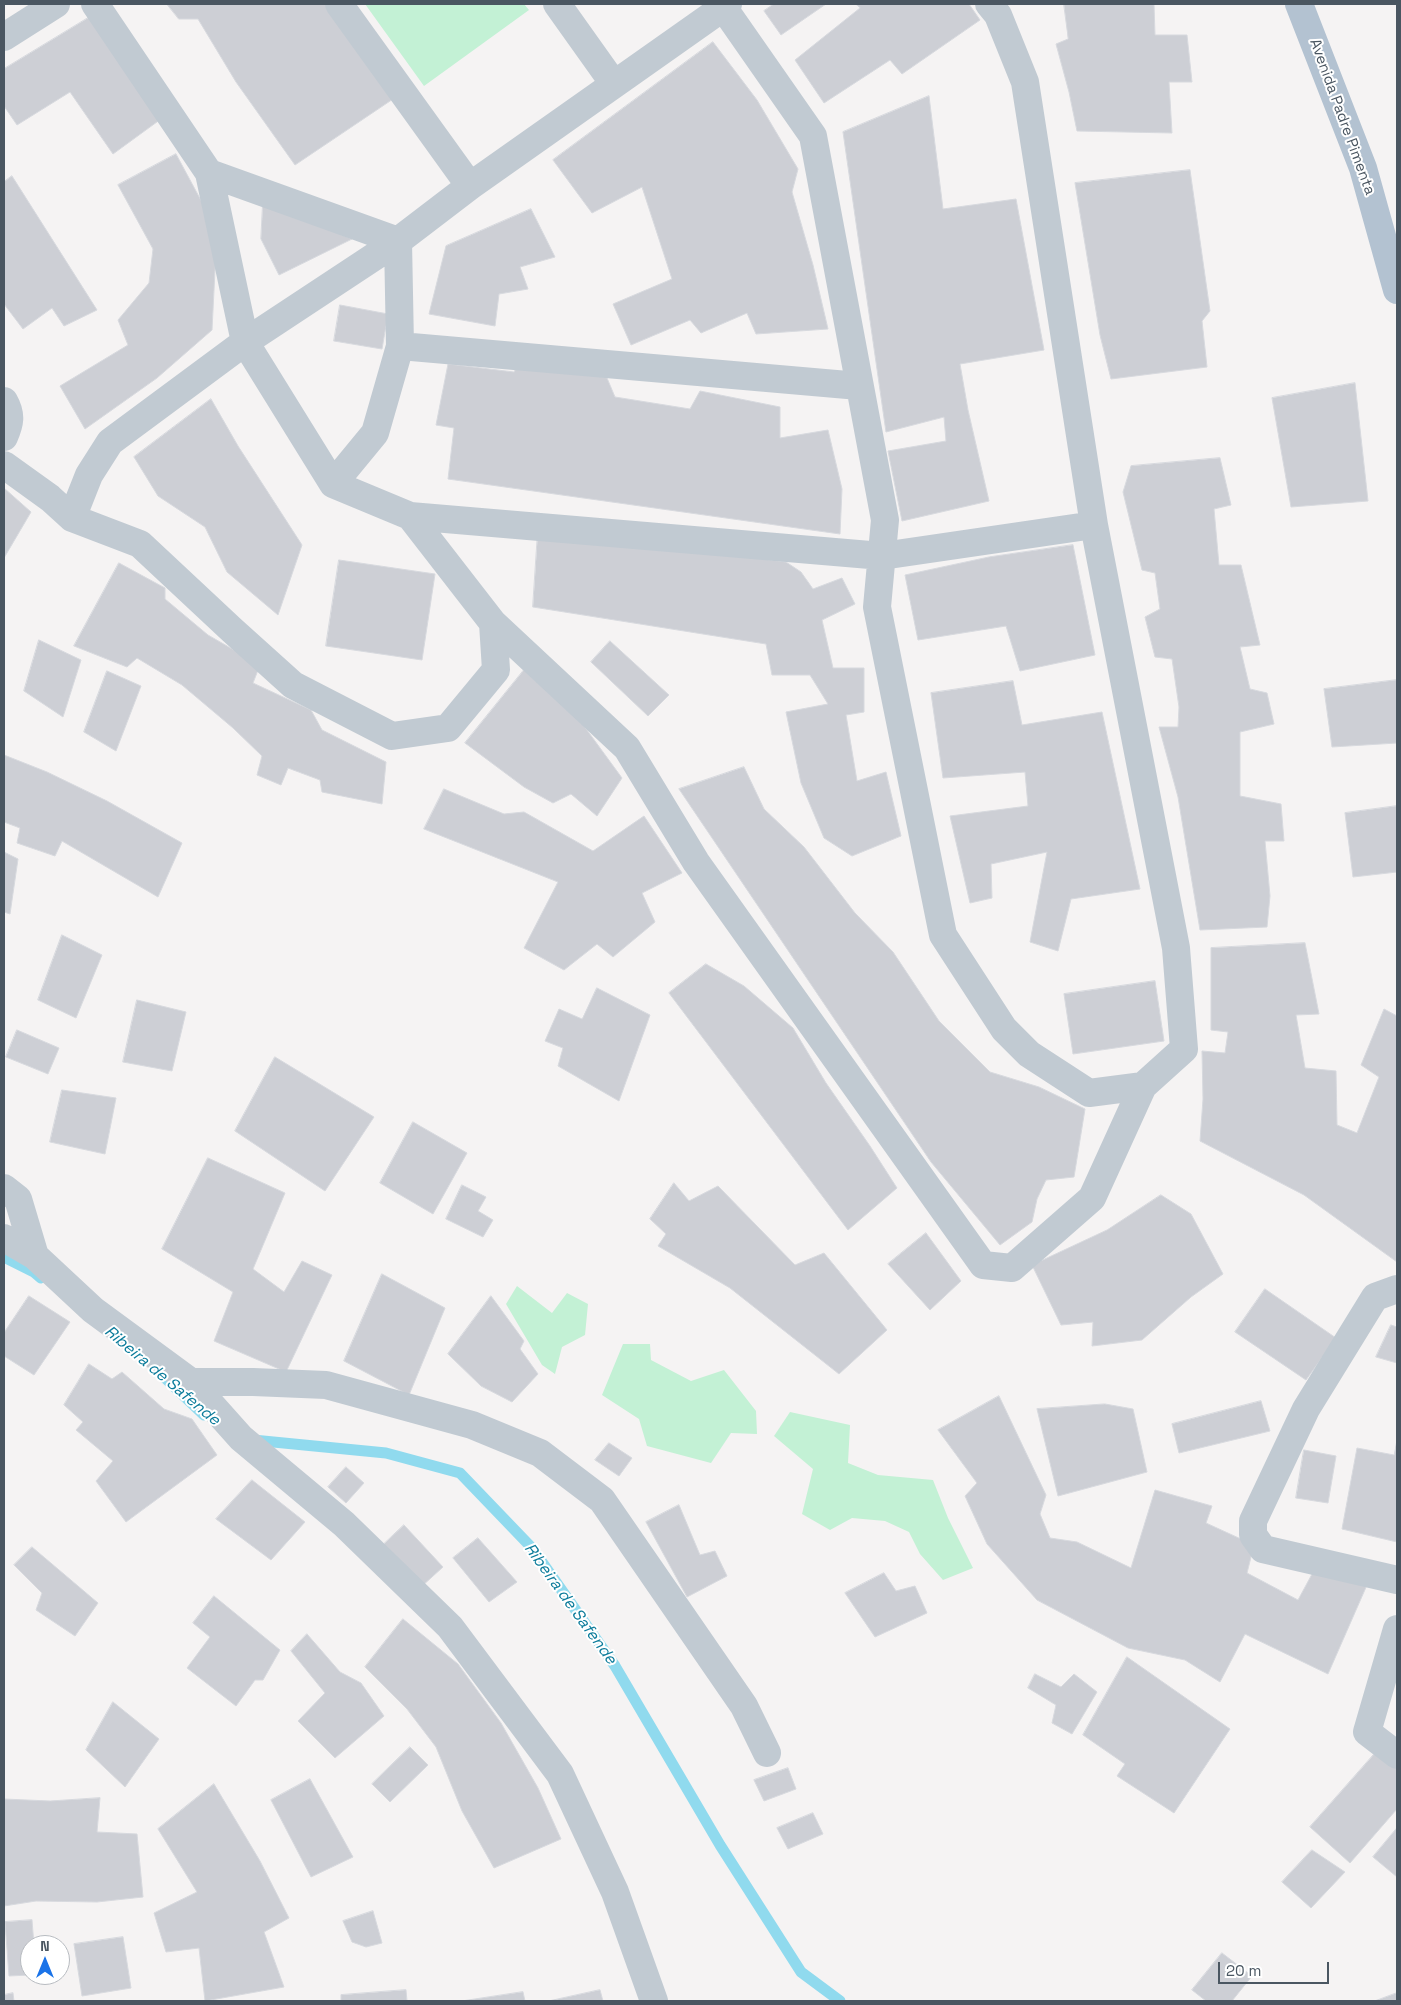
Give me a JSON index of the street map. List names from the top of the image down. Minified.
{"streets":{"main road":["Avenida Padre Pimenta"]},"water":["Ribeira de Safende"],"scale_bar":"20 m","north":"top"}
